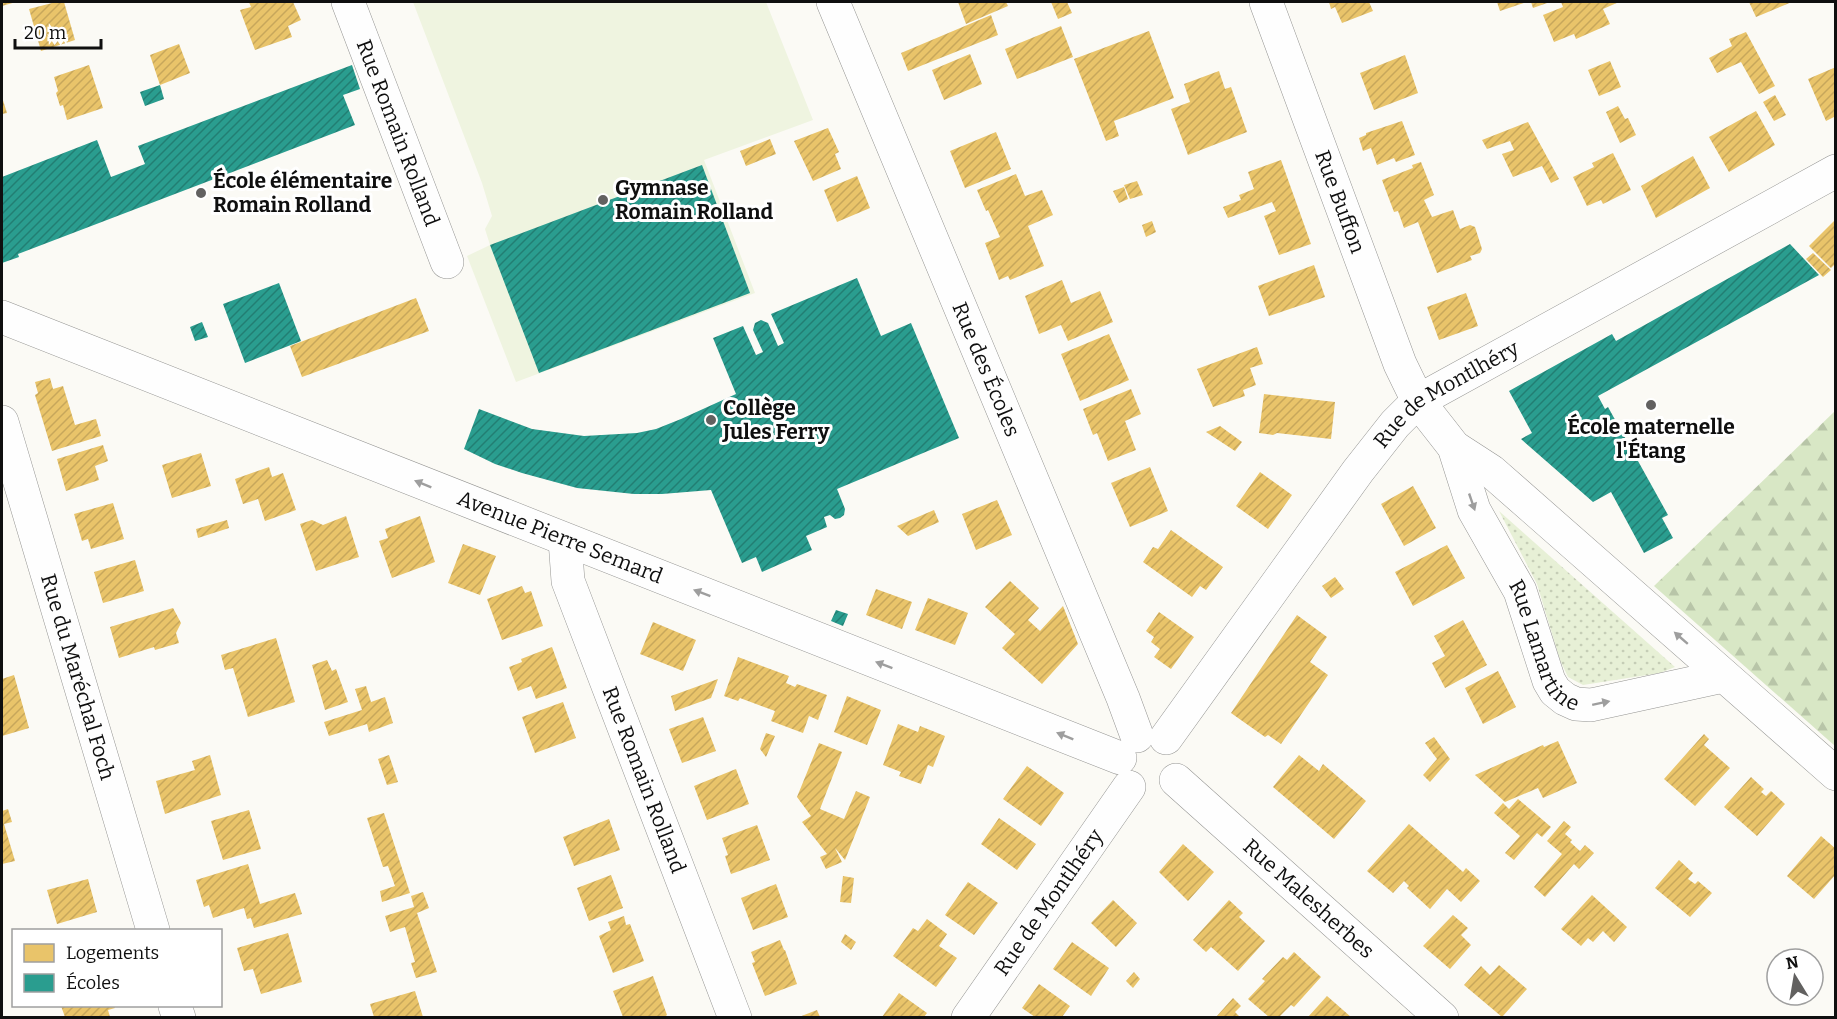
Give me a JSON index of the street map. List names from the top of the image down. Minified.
{"streets":{"street":["Rue Romain Rolland","Rue Buffon","Rue des Écoles","Rue de Montlhéry","Avenue Pierre Semard","Rue Lamartine","Rue du Maréchal Foch","Rue Malesherbes"]},"crossings":[["Rue Romain Rolland","Avenue Pierre Semard"],["Rue Buffon","Rue de Montlhéry"],["Rue Buffon","Rue Lamartine"],["Rue des Écoles","Rue de Montlhéry"],["Rue des Écoles","Avenue Pierre Semard"],["Rue des Écoles","Rue Malesherbes"],["Rue de Montlhéry","Avenue Pierre Semard"],["Rue de Montlhéry","Rue Lamartine"],["Avenue Pierre Semard","Rue Malesherbes"]],"one_way":["Avenue Pierre Semard"],"places":["École élémentaire Romain Rolland","Gymnase Romain Rolland","École maternelle l'Étang","Collège Jules Ferry"],"legend":["Logements","Écoles"],"scale_bar":"20 m","north":"top"}
